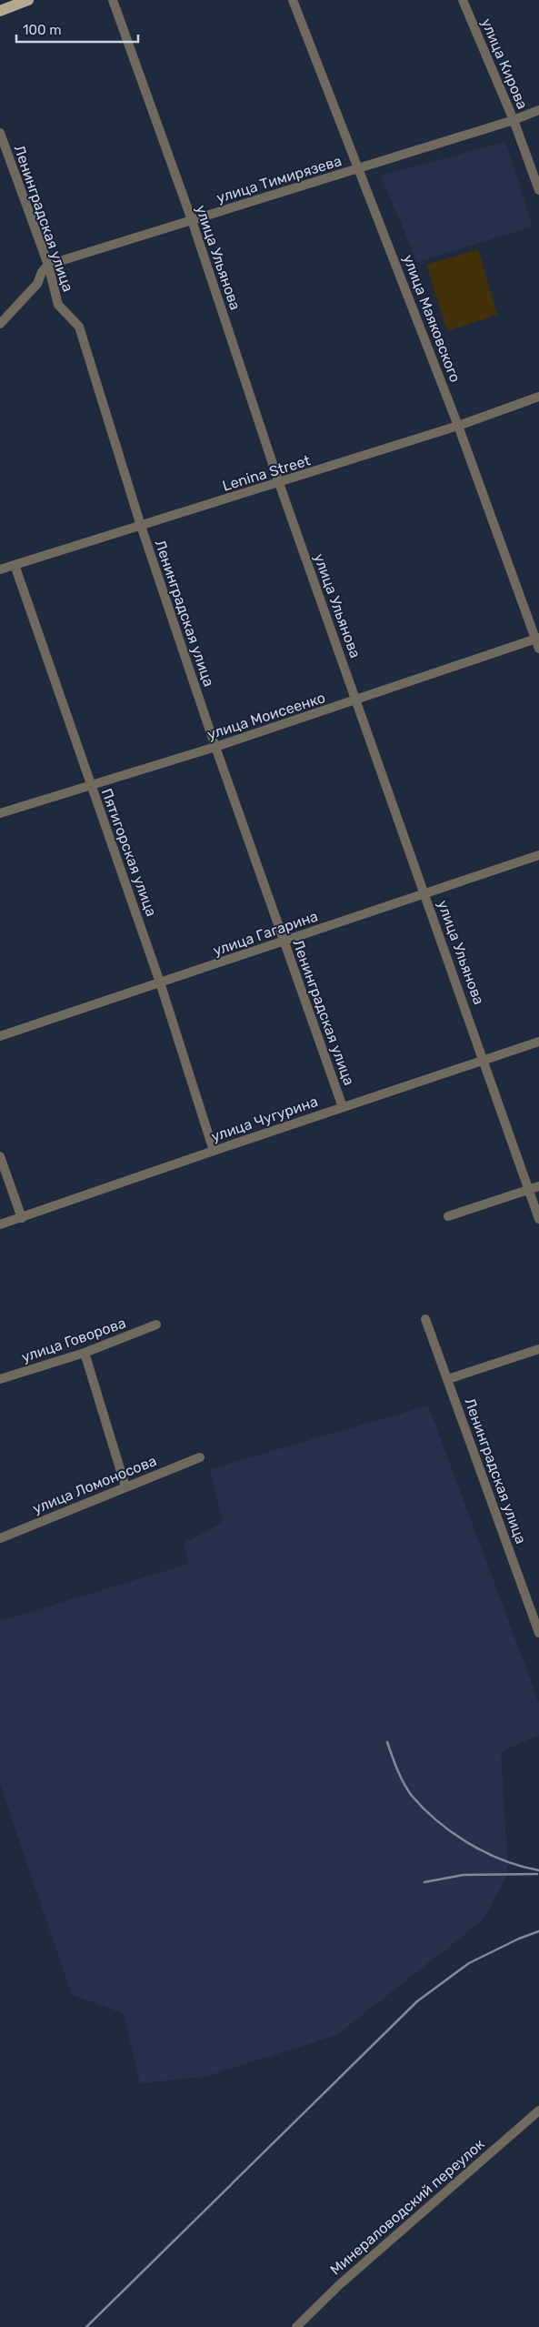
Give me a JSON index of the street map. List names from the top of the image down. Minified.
{"streets":{"street":["улица Кирова","улица Тимирязева","Ленинградская улица","улица Ульянова","улица Маяковского","Lenina Street","улица Моисеенко","Пятигорская улица","улица Гагарина","улица Чугурина","улица Говорова","улица Ломоносова","Минераловодский переулок"]},"crossings":[["улица Кирова","улица Тимирязева"],["улица Тимирязева","Ленинградская улица"],["улица Тимирязева","улица Ульянова"],["улица Тимирязева","улица Маяковского"],["Ленинградская улица","Lenina Street"],["Ленинградская улица","улица Моисеенко"],["Ленинградская улица","улица Гагарина"],["Ленинградская улица","улица Чугурина"],["улица Ульянова","Lenina Street"],["улица Ульянова","улица Моисеенко"],["улица Ульянова","улица Гагарина"],["улица Ульянова","улица Чугурина"],["улица Маяковского","Lenina Street"],["улица Маяковского","улица Моисеенко"],["Lenina Street","Пятигорская улица"],["улица Моисеенко","Пятигорская улица"],["Пятигорская улица","улица Гагарина"],["Пятигорская улица","улица Чугурина"]],"scale_bar":"100 m"}
